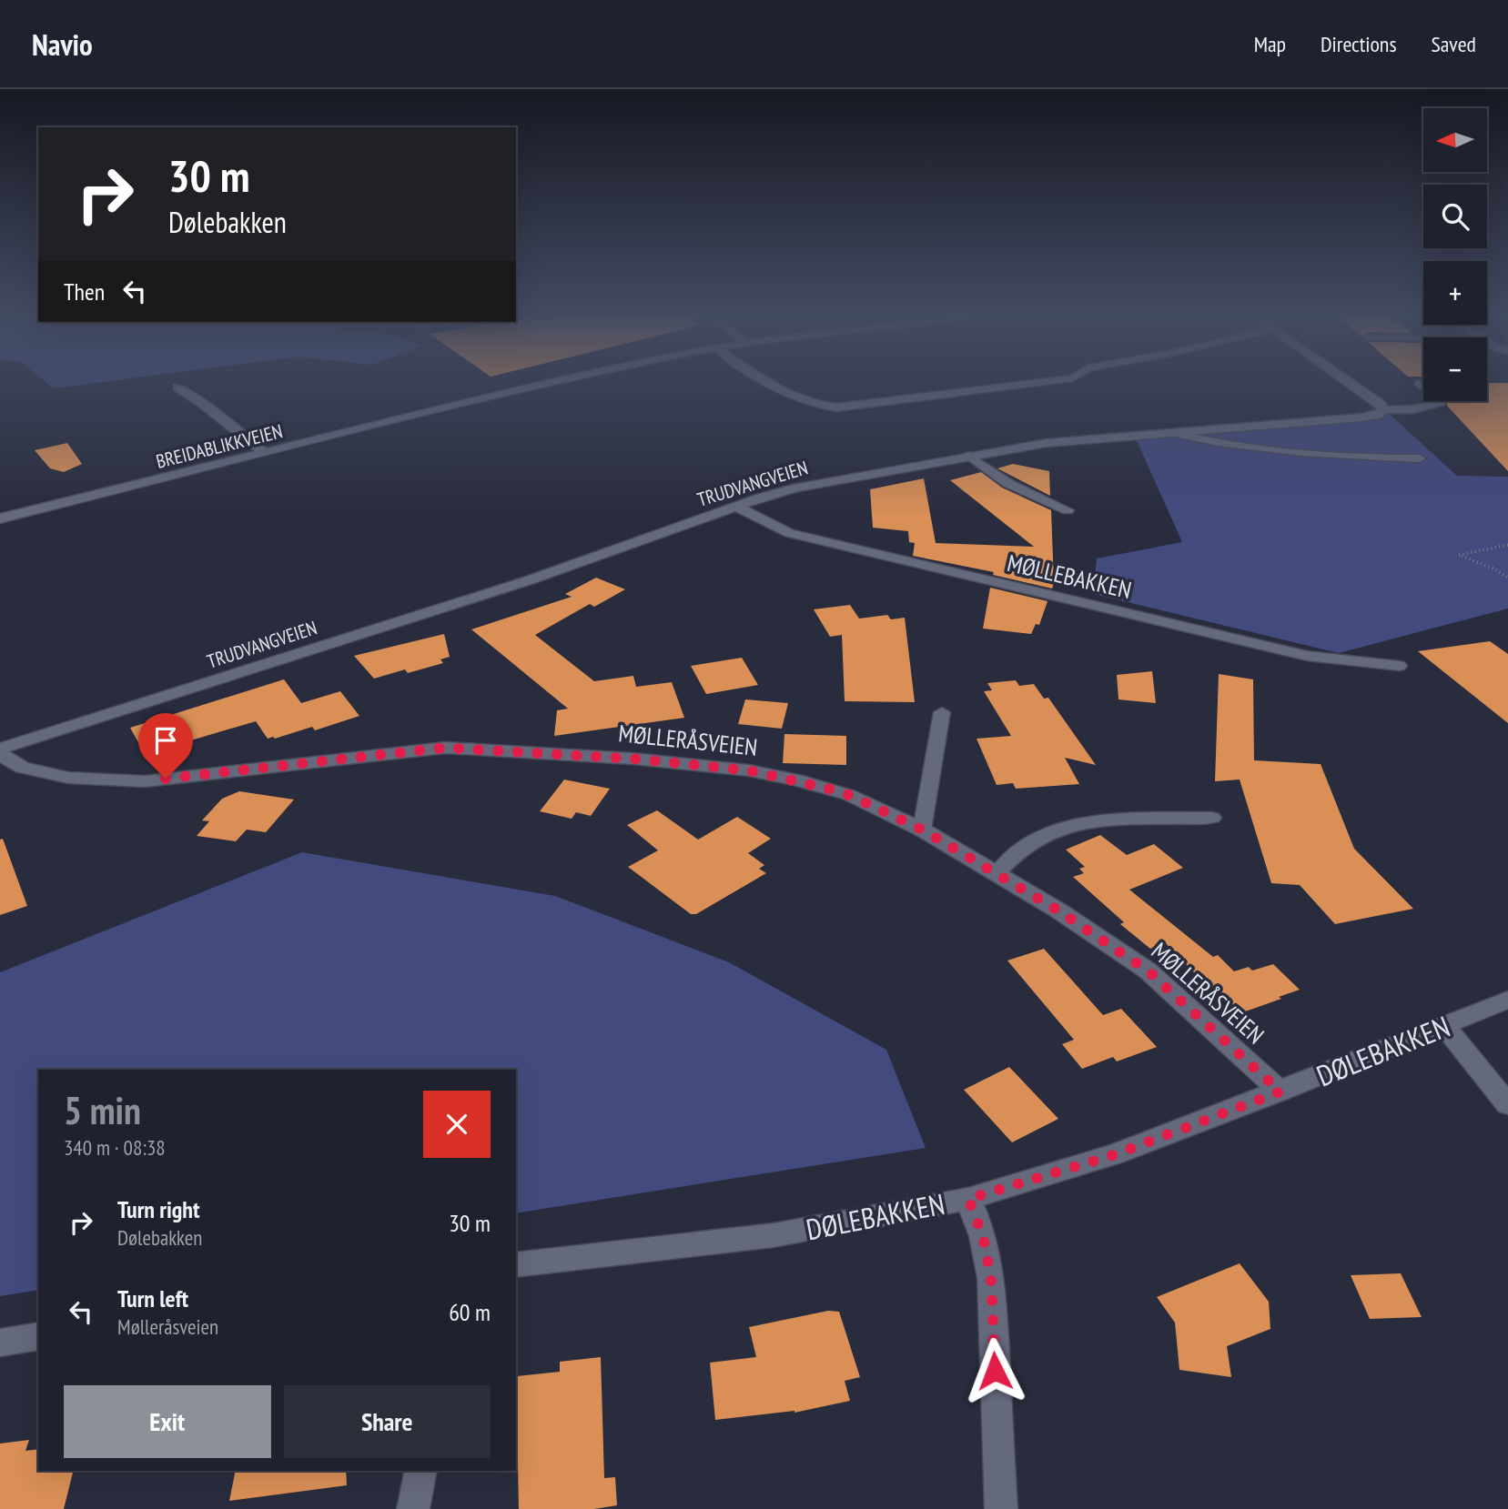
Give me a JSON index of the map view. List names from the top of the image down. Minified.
{"streets":{"street":["BREIDABLIKKVEIEN","TRUDVANGVEIEN","MØLLEBAKKEN","MØLLERÅSVEIEN","DØLEBAKKEN"]},"crossings":[["TRUDVANGVEIEN","MØLLEBAKKEN"],["MØLLERÅSVEIEN","DØLEBAKKEN"]],"north":"left","page":{"header":"Navio","nav":["Map","Directions","Saved"],"map_buttons":["+","−"],"turn":["30 m","Dølebakken"],"then":"Then","heading":["5 min","340 m · 08:38"],"list":[{"name":"Turn right","note":"Dølebakken","value":"30 m"},{"name":"Turn left","note":"Mølleråsveien","value":"60 m"}],"buttons":["Exit","Share"]}}
